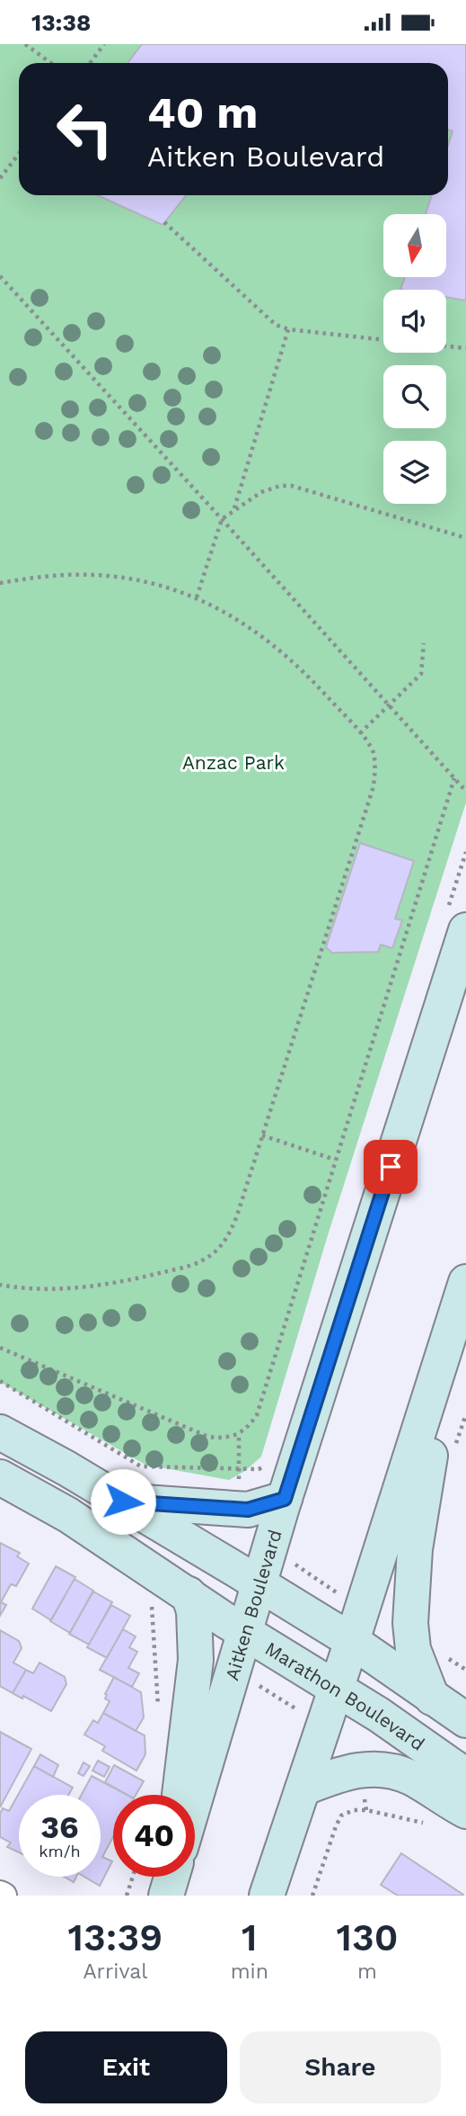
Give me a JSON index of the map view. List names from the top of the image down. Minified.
{"streets":{"street":["Aitken Boulevard","Marathon Boulevard"]},"crossings":[["Aitken Boulevard","Marathon Boulevard"]],"parks":["Anzac Park"],"north":"bottom","page":{"status":"13:38","turn":["40 m","Aitken Boulevard"],"speed":"36 km/h","limit":"40","eta":["13:39","Arrival","1","min","130","m"],"buttons":["Exit","Share"]}}
